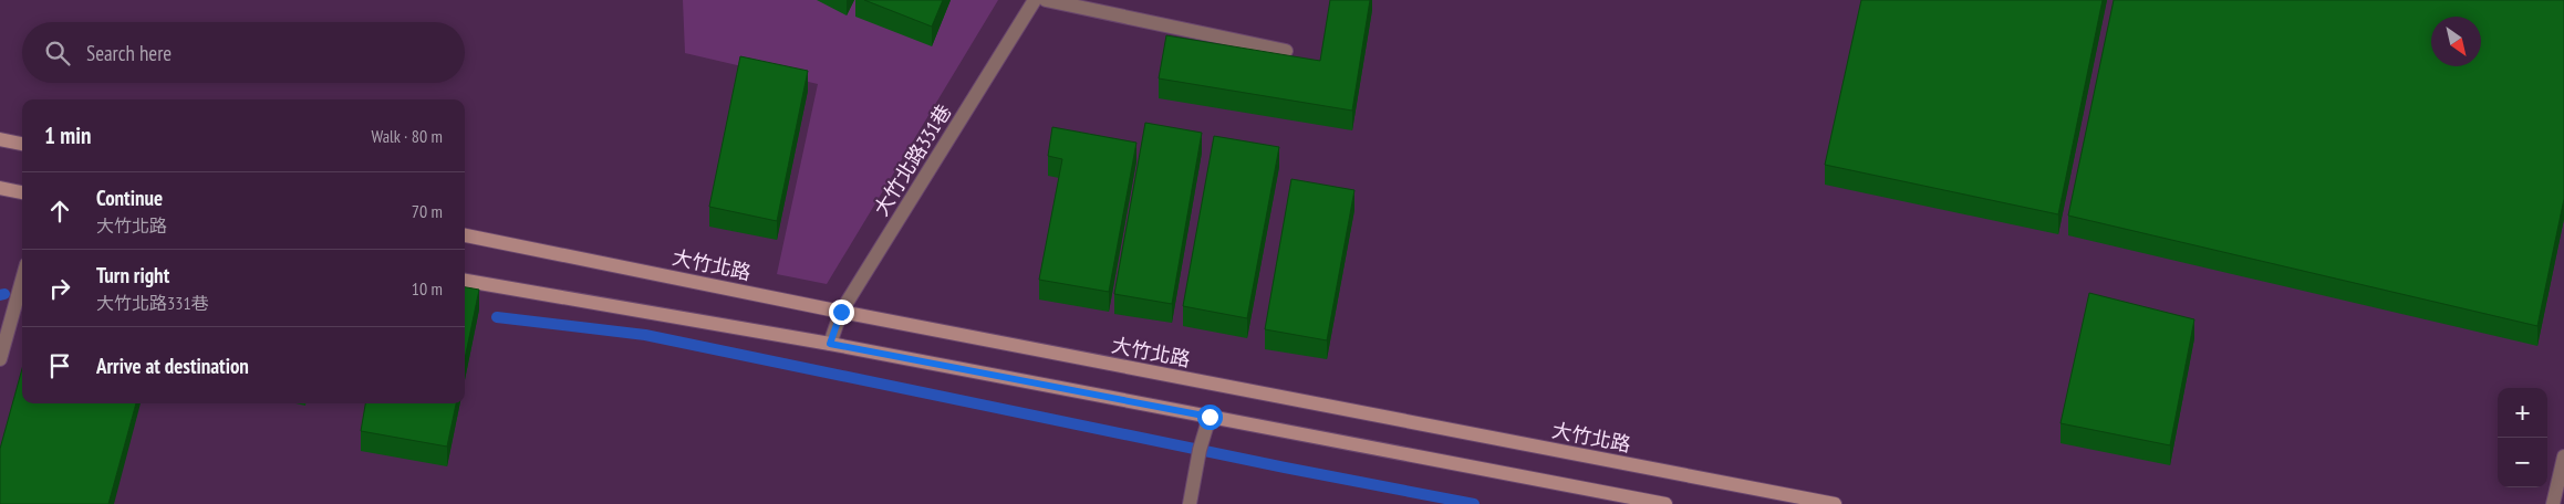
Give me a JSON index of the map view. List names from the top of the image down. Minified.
{"streets":{"street":["大竹北路"],"lane":["大竹北路331巷"]},"crossings":[["大竹北路331巷","大竹北路"]],"north":"bottom right","page":{"search":"Search here","heading":["1 min","Walk · 80 m"],"list":[["Continue","大竹北路","70 m"],["Turn right","大竹北路331巷","10 m"],"Arrive at destination"],"map_buttons":["+","−"]}}
